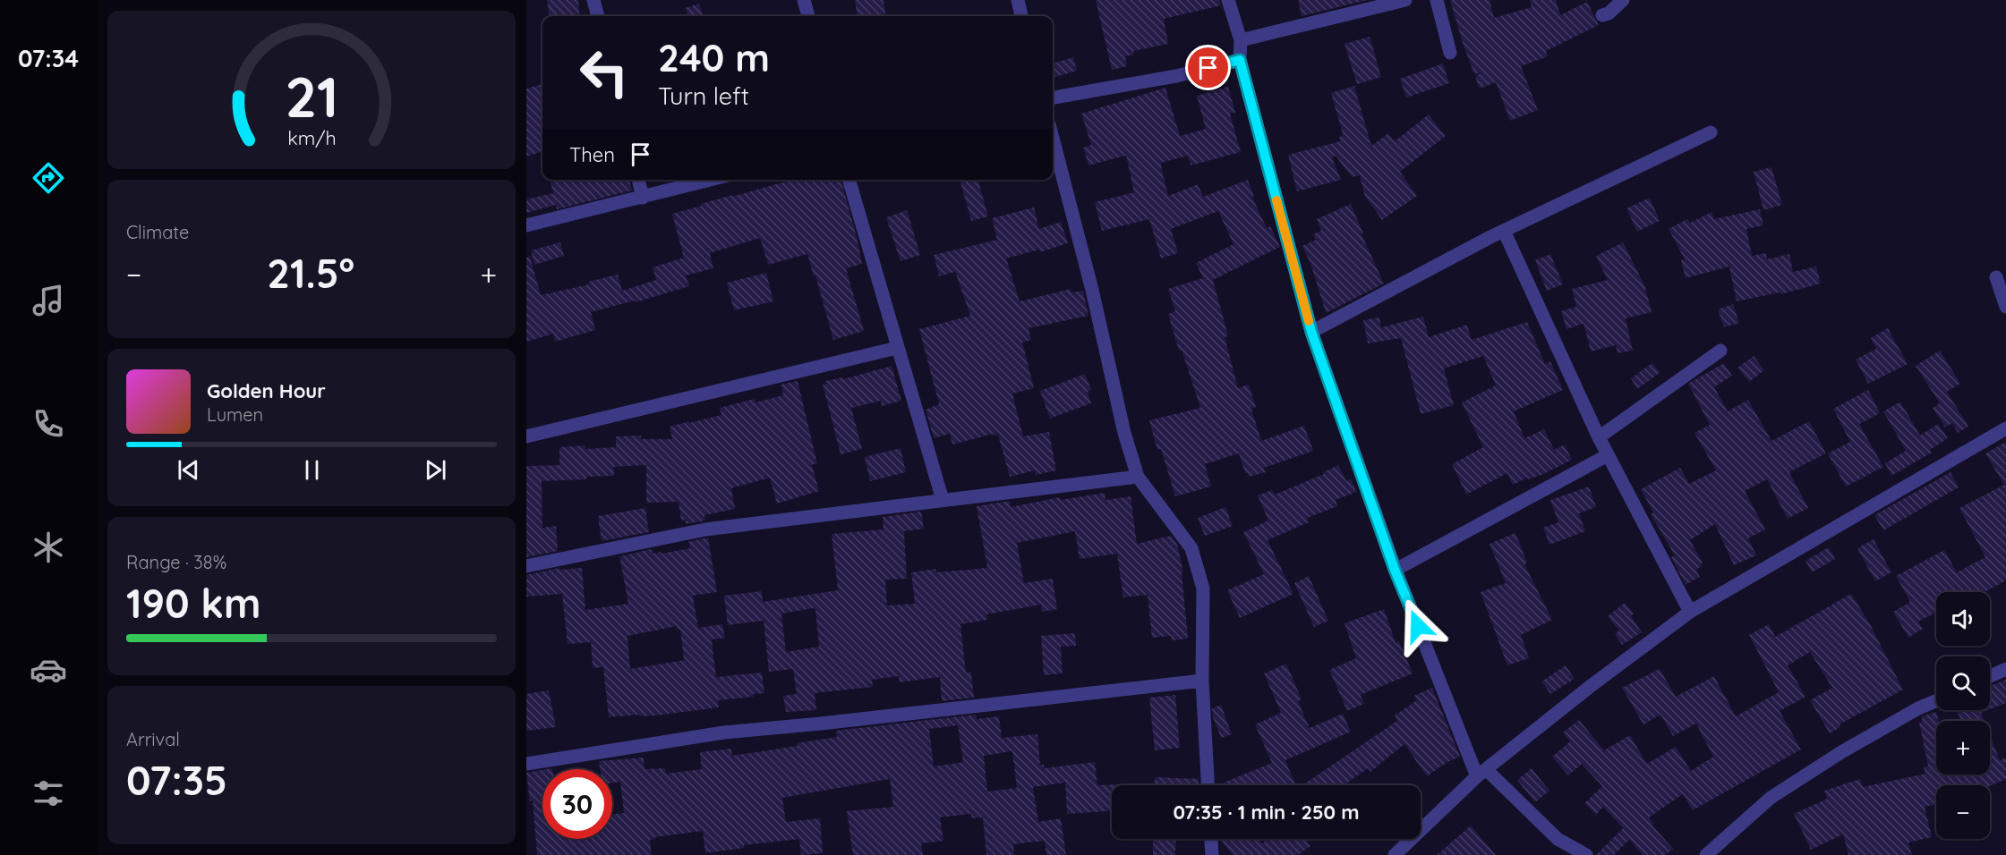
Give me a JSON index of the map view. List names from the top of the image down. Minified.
{"page":{"tabs":"07:34","turn":["240 m","Turn left"],"then":"Then","tile":["Climate",["Range · 38%","190 km"],["Arrival","07:35"]],"heat":["−","21.5°","+"],"song":["Golden Hour","Lumen"],"map_buttons":["+","−"],"limit":"30","trip":"07:35 · 1 min · 250 m","gauge":["21","km/h"]}}
